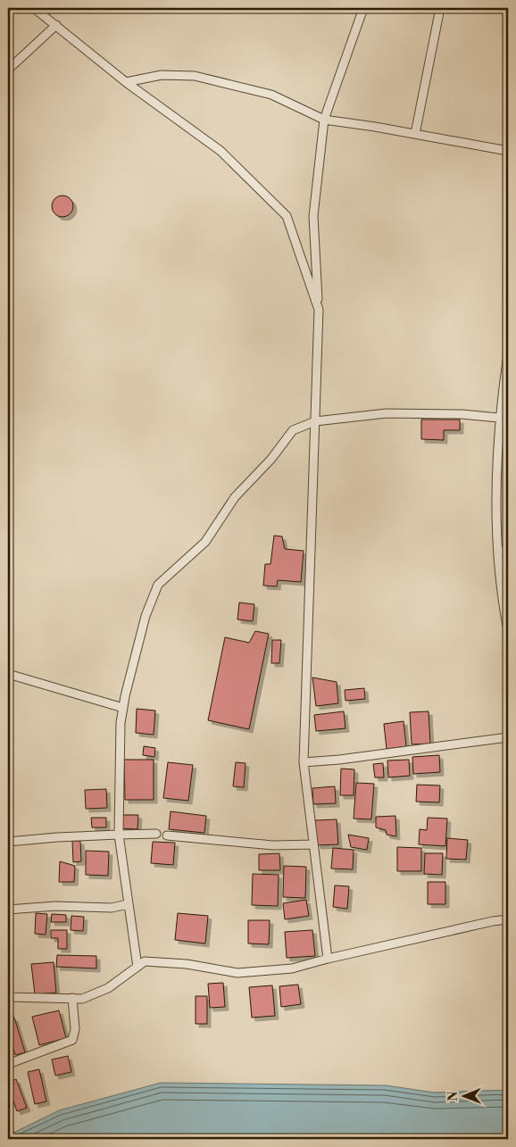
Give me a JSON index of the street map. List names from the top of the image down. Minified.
{"north":"left"}
